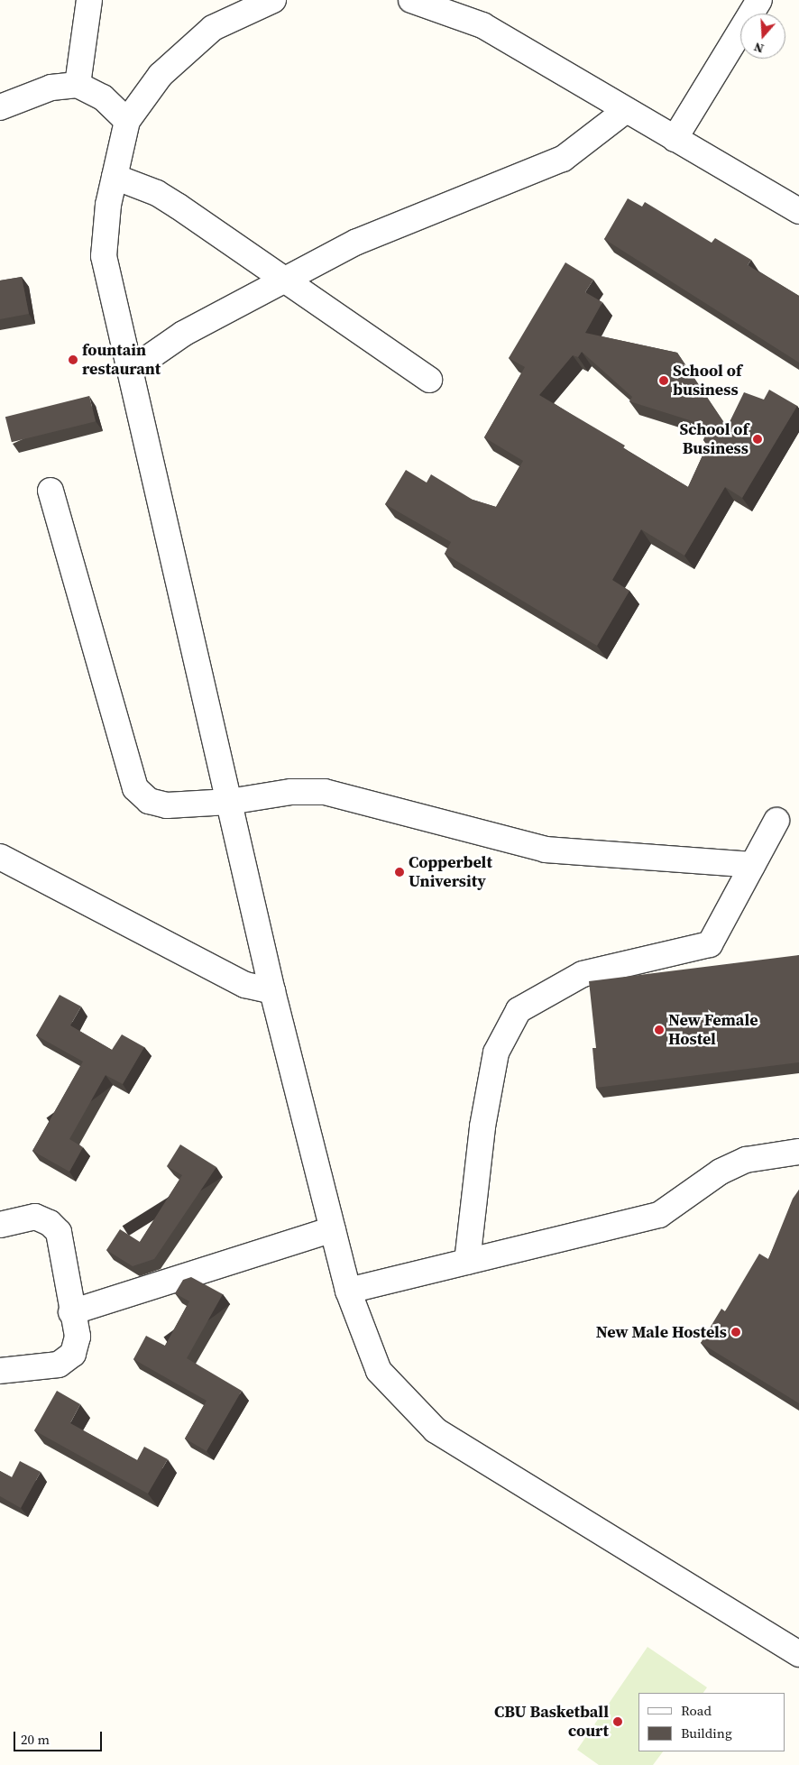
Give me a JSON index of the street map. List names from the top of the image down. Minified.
{"places":["fountain restaurant","School of business","School of Business","Copperbelt University","New Female Hostel","New Male Hostels","CBU Basketball court"],"legend":["Road","Building"],"scale_bar":"20 m","north":"bottom"}
